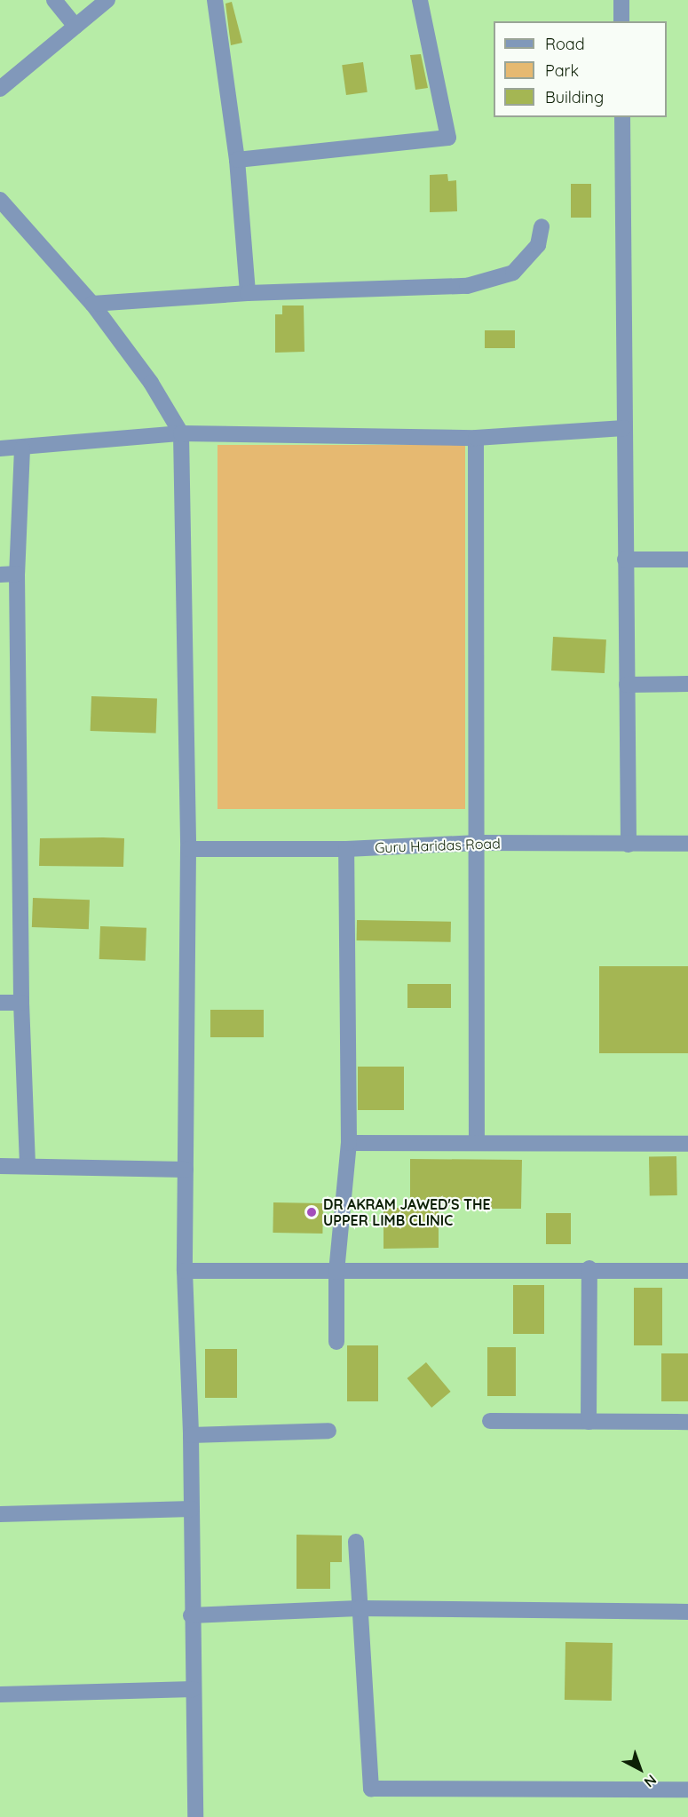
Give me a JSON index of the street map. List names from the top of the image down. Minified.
{"streets":{"street":["Guru Haridas Road"]},"places":["DR AKRAM JAWED'S THE UPPER LIMB CLINIC"],"legend":["Road","Park","Building"],"north":"bottom right"}
